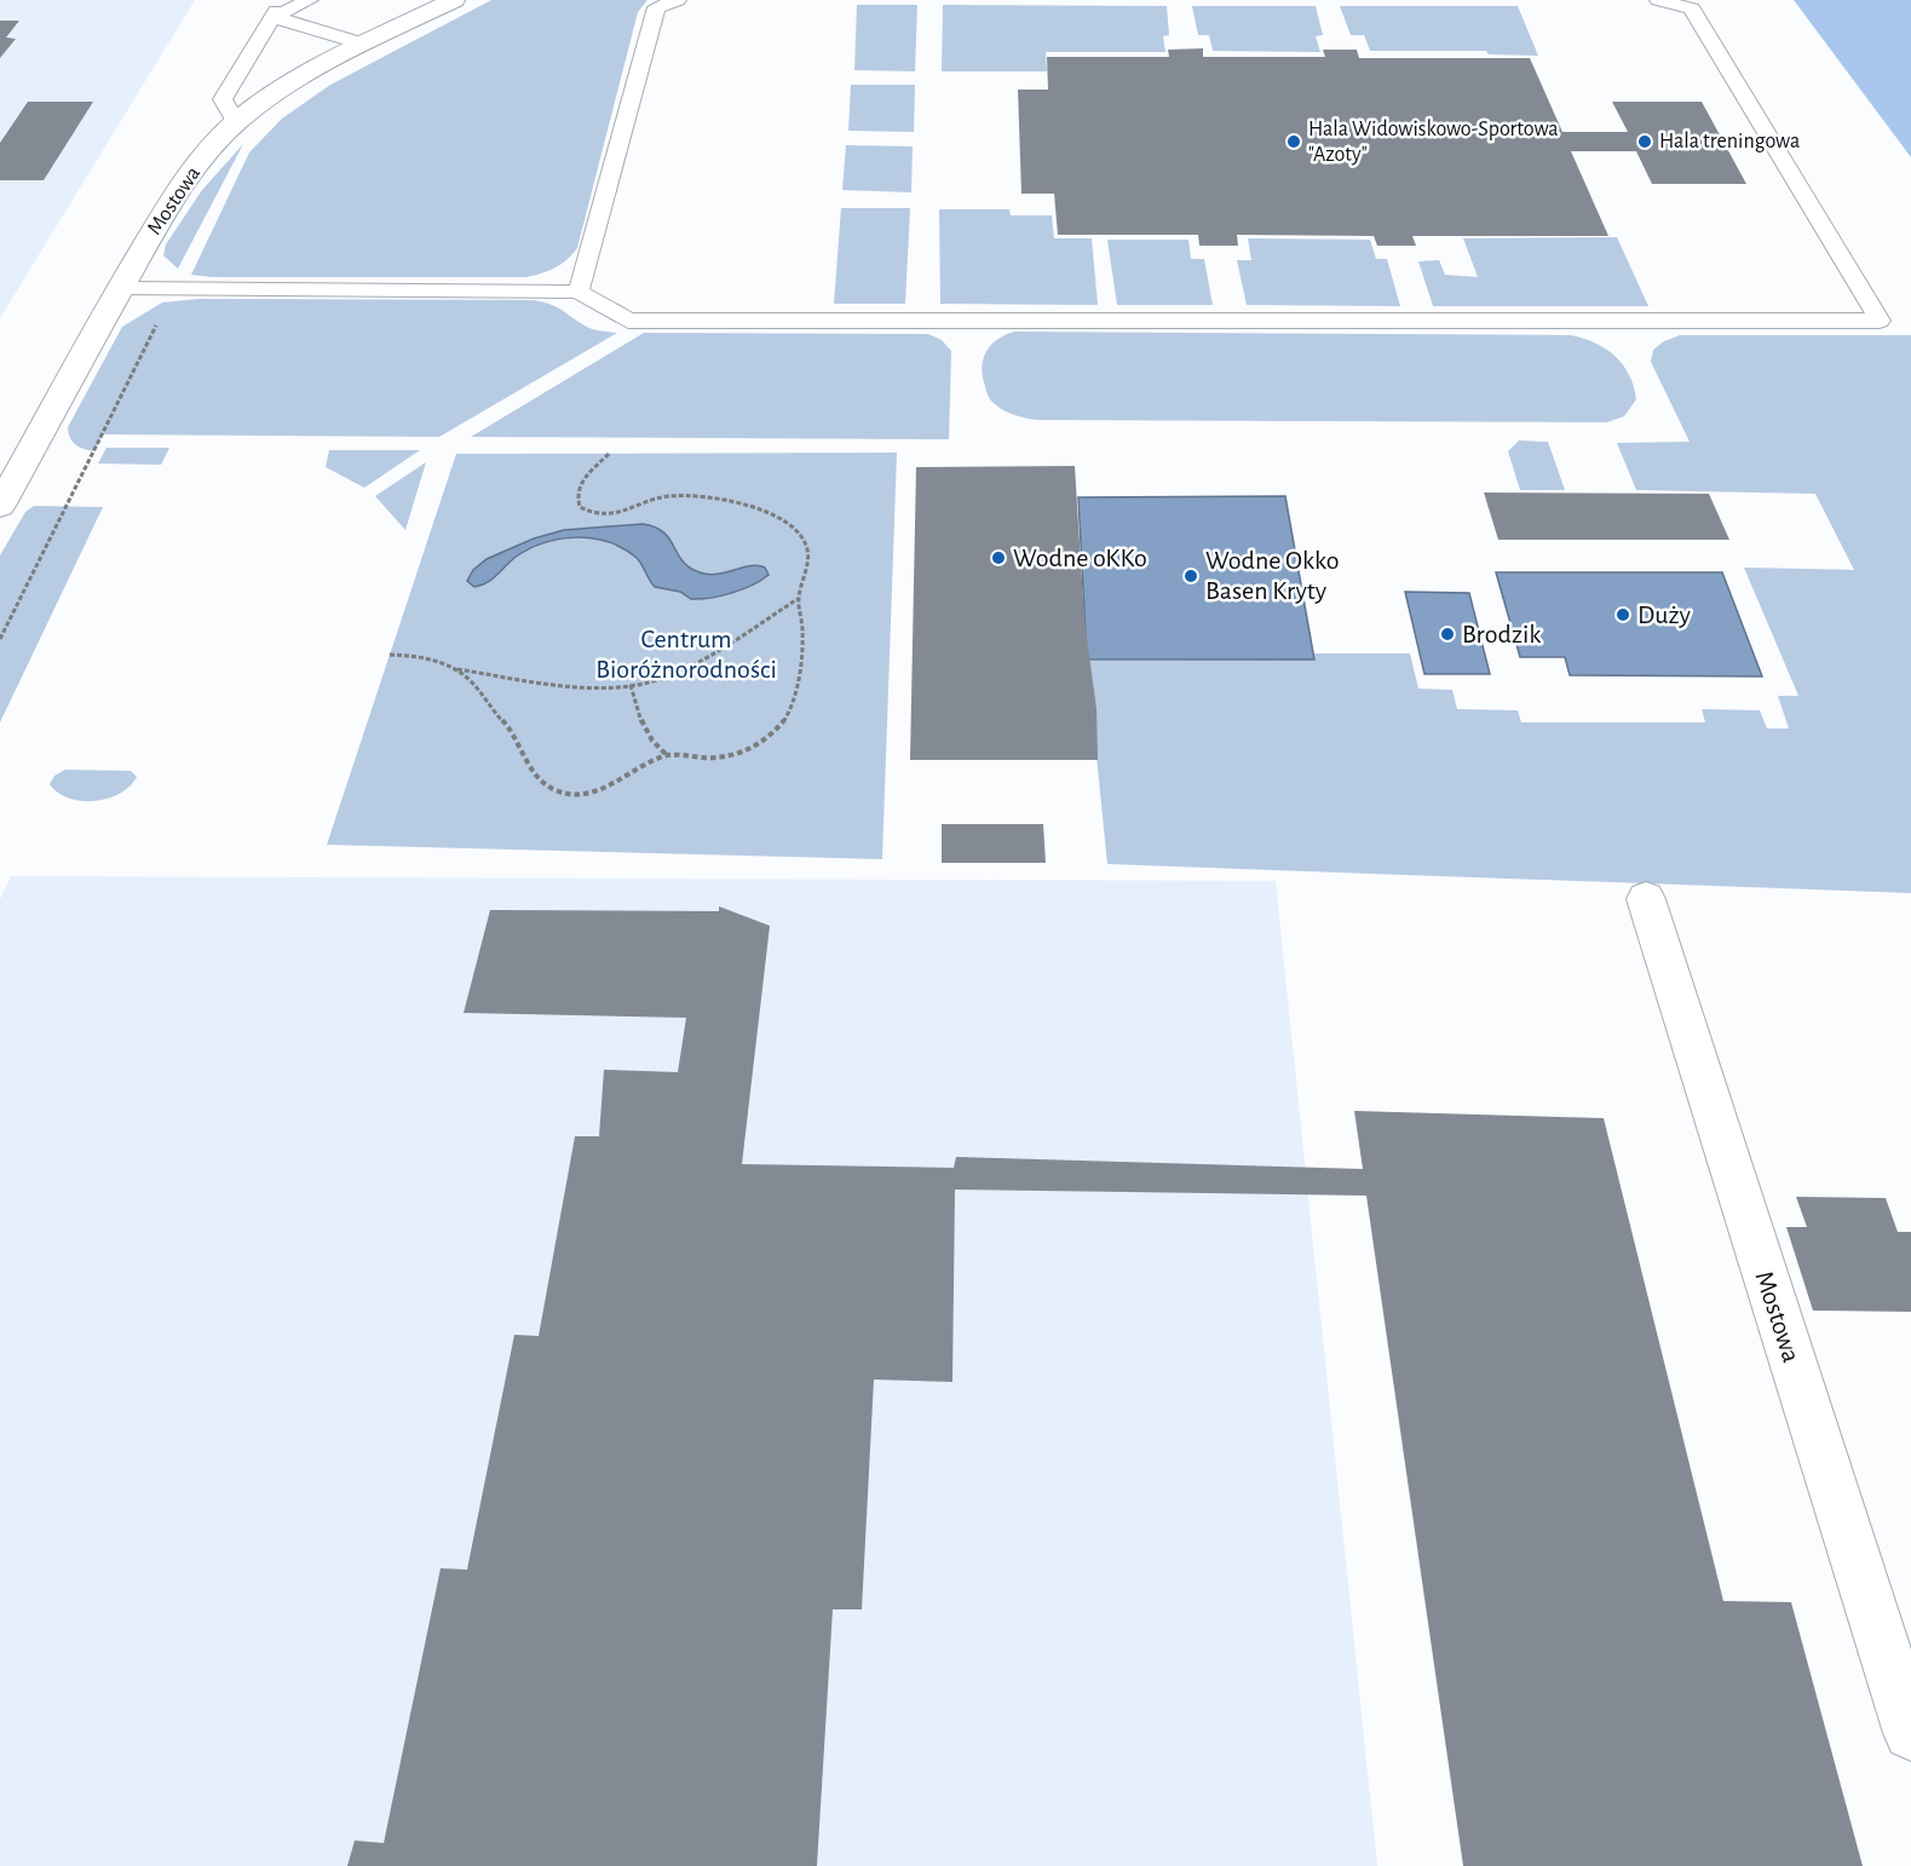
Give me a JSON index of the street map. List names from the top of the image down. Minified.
{"streets":{"street":["Mostowa"]},"parks":["Centrum Bioróżnorodności"],"places":["Hala Widowiskowo-Sportowa \"Azoty\"","Hala treningowa","Wodne oKKo","Wodne Okko Basen Kryty","Duży","Brodzik"]}
